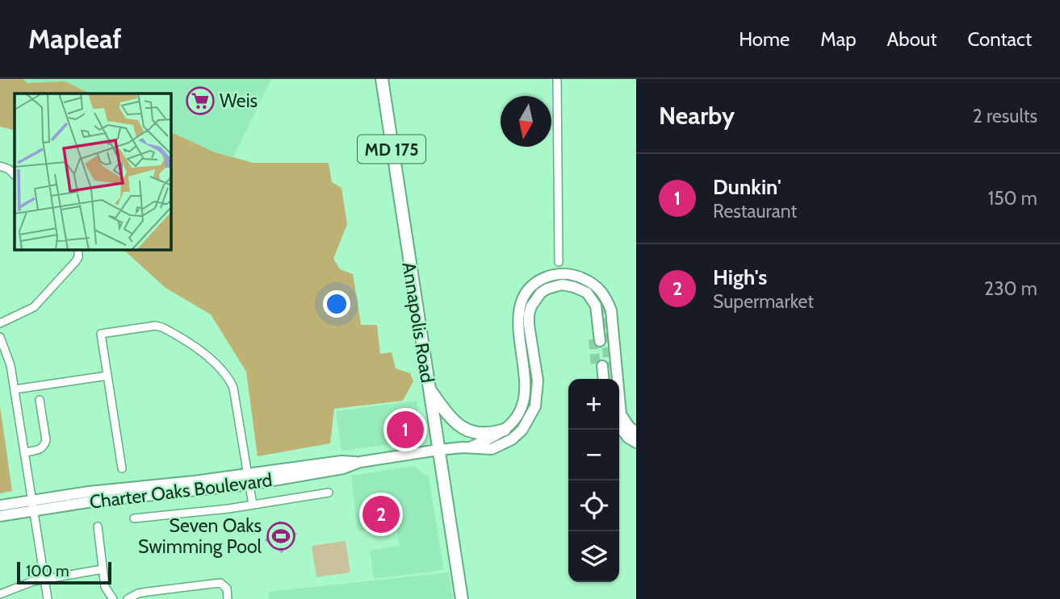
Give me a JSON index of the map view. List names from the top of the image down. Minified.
{"streets":{"main road":["MD 175","Annapolis Road"],"street":["Charter Oaks Boulevard"]},"crossings":[["Annapolis Road","Charter Oaks Boulevard"]],"places":{"supermarket":["Weis"],"sports":["Seven Oaks Swimming Pool"]},"scale_bar":"100 m","north":"bottom","page":{"header":"Mapleaf","nav":["Home","Map","About","Contact"],"heading":["Nearby","2 results"],"list":[{"mark":"1","name":"Dunkin'","note":"Restaurant","value":"150 m"},{"mark":"2","name":"High's","note":"Supermarket","value":"230 m"}],"map_buttons":["+","−"],"pins":["1","2"],"scale":"100 m"}}
